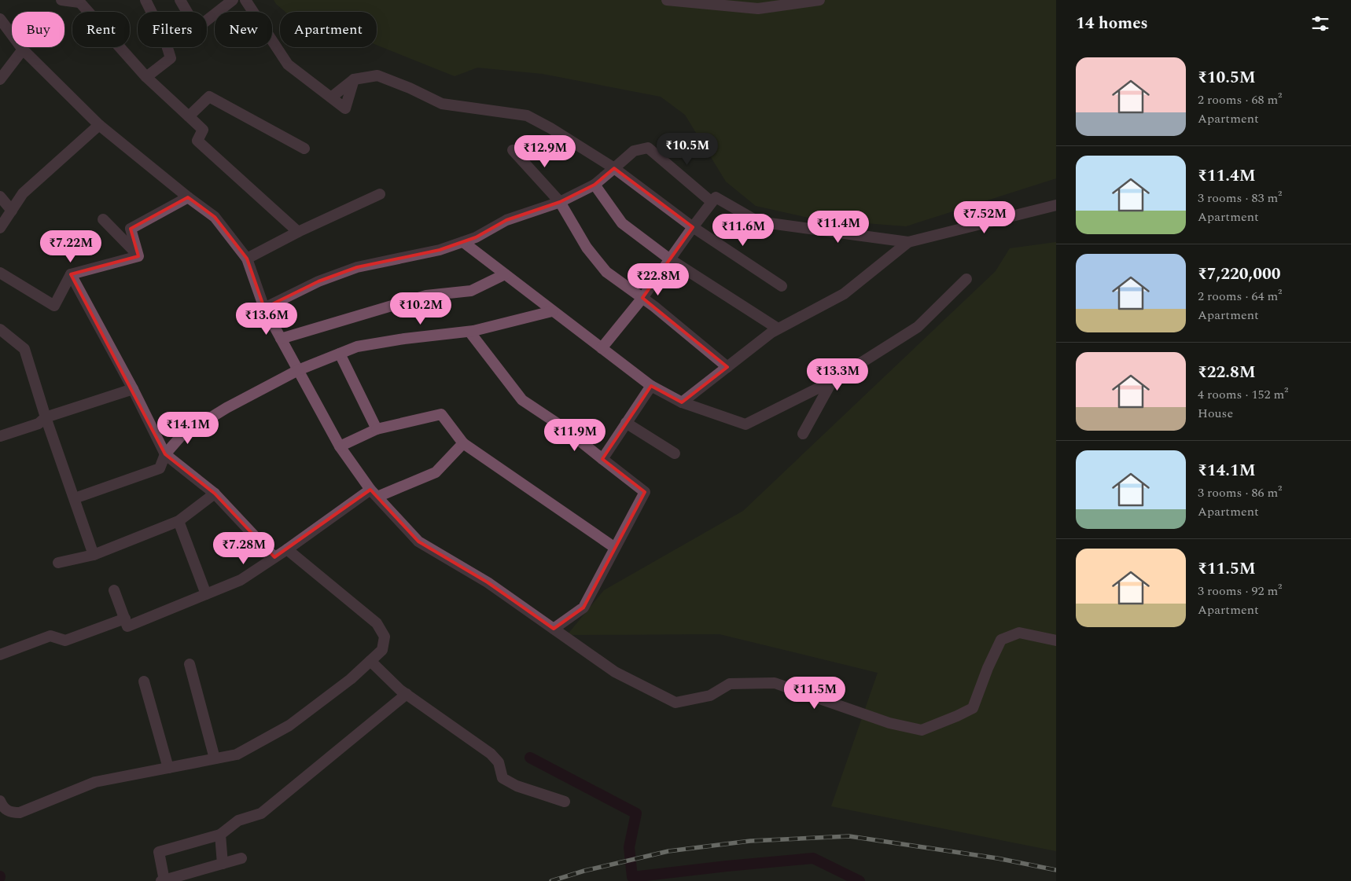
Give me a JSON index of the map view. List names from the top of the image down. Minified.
{"page":{"heading":"14 homes","chip":["Buy","Rent","Filters","New","Apartment"],"list":[{"name":"₹10.5M","note":"2 rooms · 68 m² · Apartment"},{"name":"₹11.4M","note":"3 rooms · 83 m² · Apartment"},{"name":"₹7,220,000","note":"2 rooms · 64 m² · Apartment"},{"name":"₹22.8M","note":"4 rooms · 152 m² · House"},{"name":"₹14.1M","note":"3 rooms · 86 m² · Apartment"},{"name":"₹11.5M","note":"3 rooms · 92 m² · Apartment"}],"price":["₹10.5M","₹12.9M","₹7.52M","₹11.4M","₹11.6M","₹7.22M","₹22.8M","₹10.2M","₹13.6M","₹13.3M","₹14.1M","₹11.9M","₹7.28M","₹11.5M"]}}
